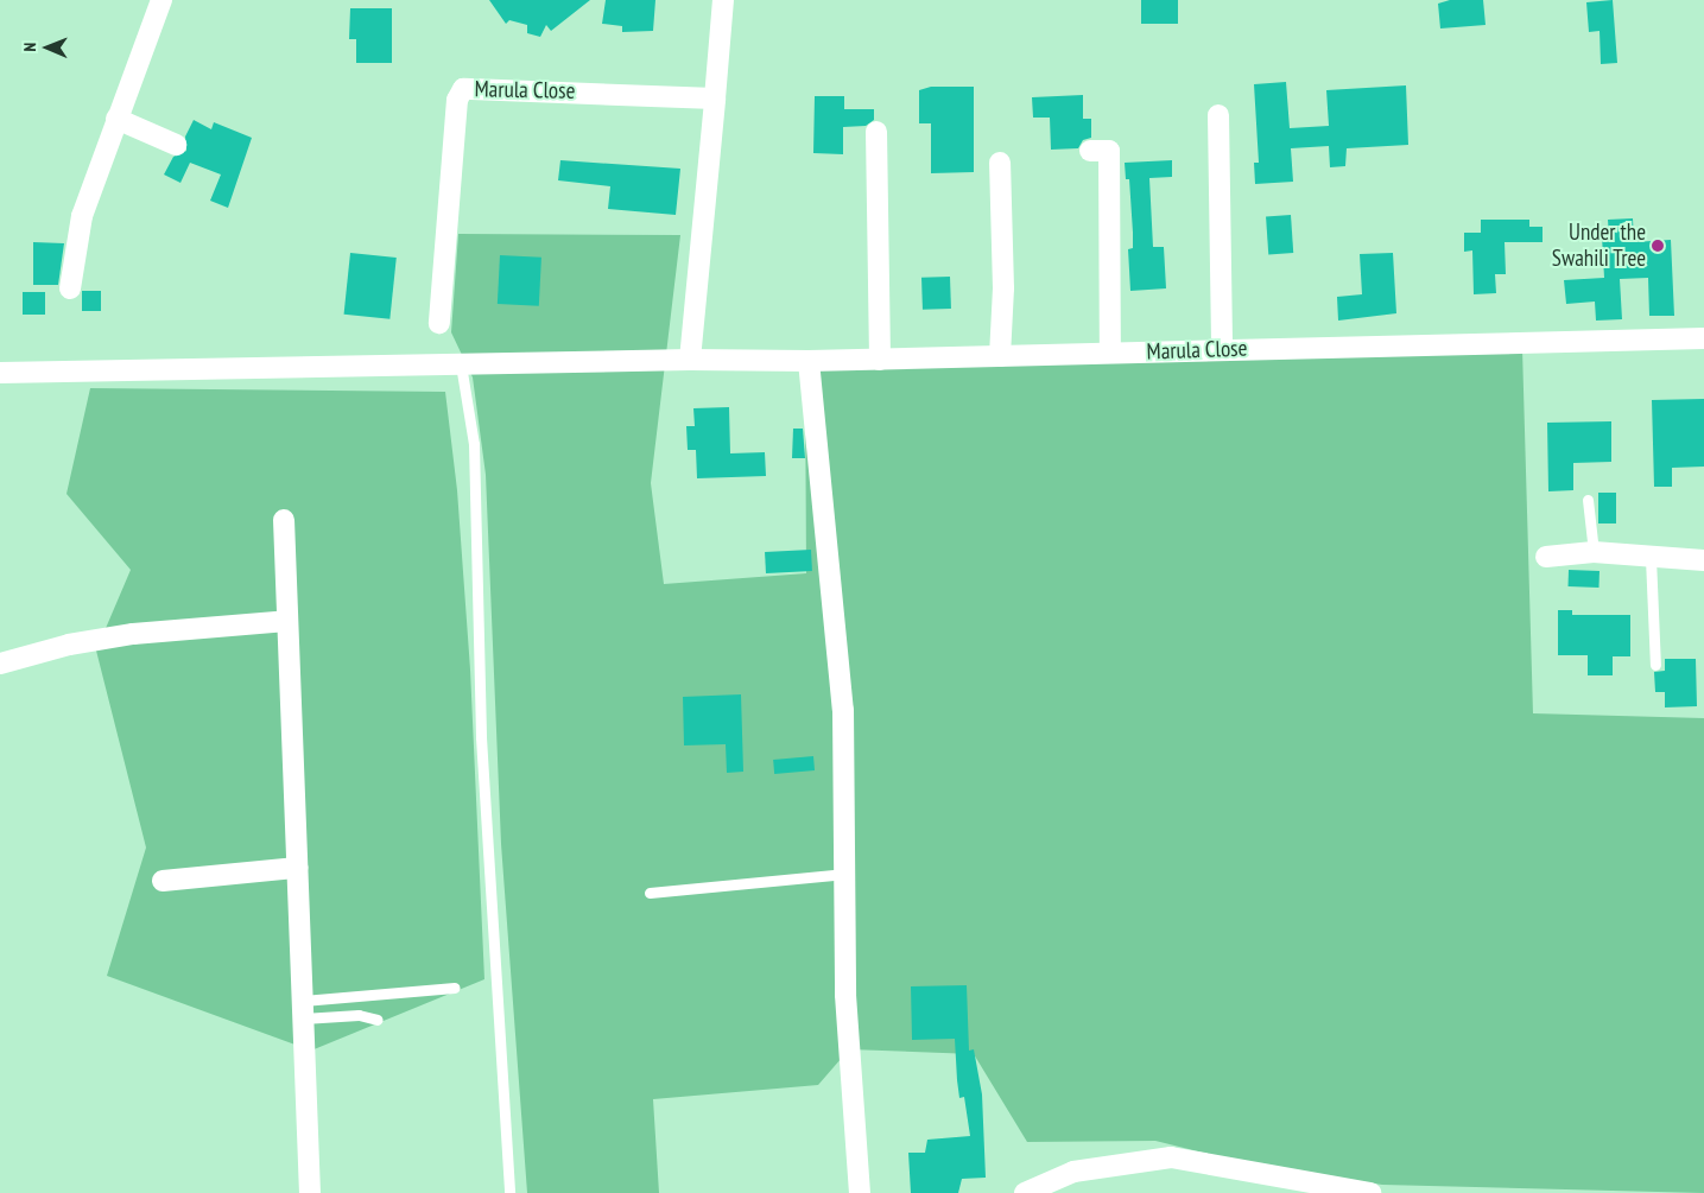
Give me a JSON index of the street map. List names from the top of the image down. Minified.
{"streets":{"street":["Marula Close"]},"places":["Under the Swahili Tree"],"north":"left"}
